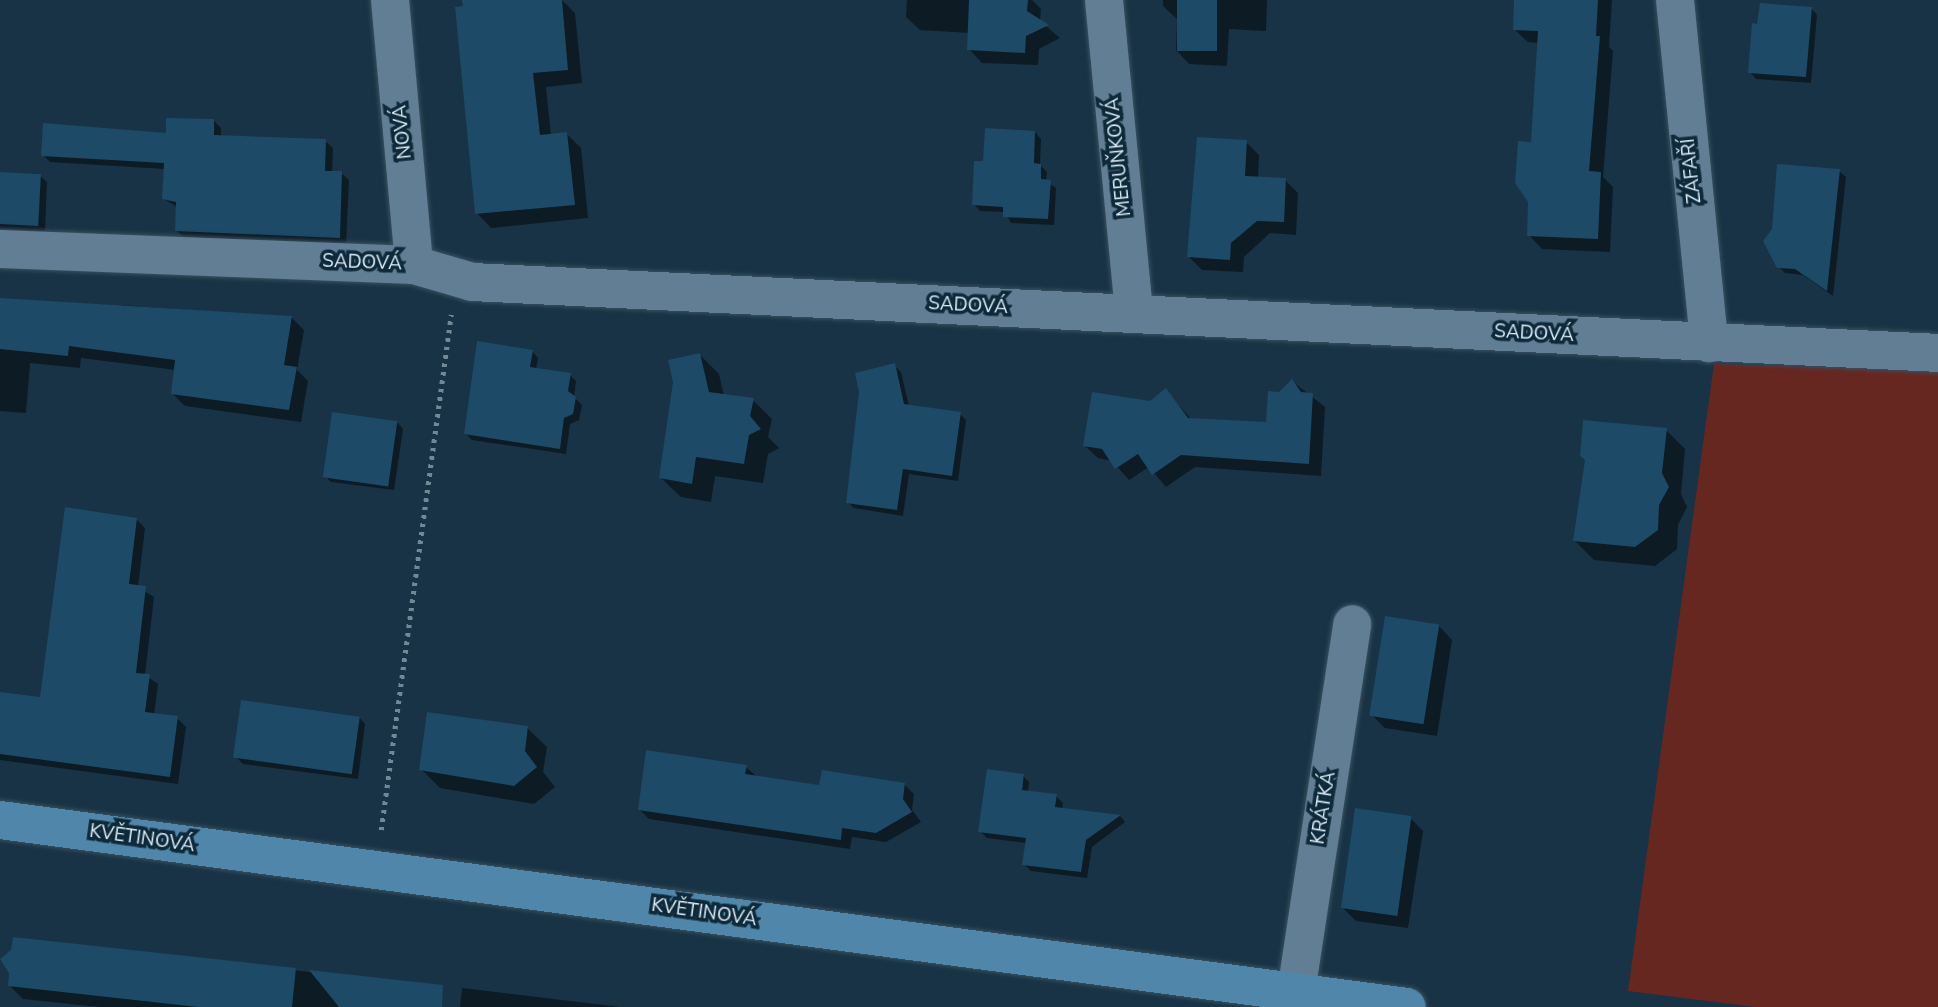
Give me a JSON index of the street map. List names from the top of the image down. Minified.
{"streets":{"main road":["KVĚTINOVÁ"],"street":["NOVÁ","MERUŇKOVÁ","ZÁFAŘÍ","SADOVÁ","KRÁTKÁ"]},"crossings":[["NOVÁ","SADOVÁ"],["MERUŇKOVÁ","SADOVÁ"],["ZÁFAŘÍ","SADOVÁ"],["KRÁTKÁ","KVĚTINOVÁ"]]}
